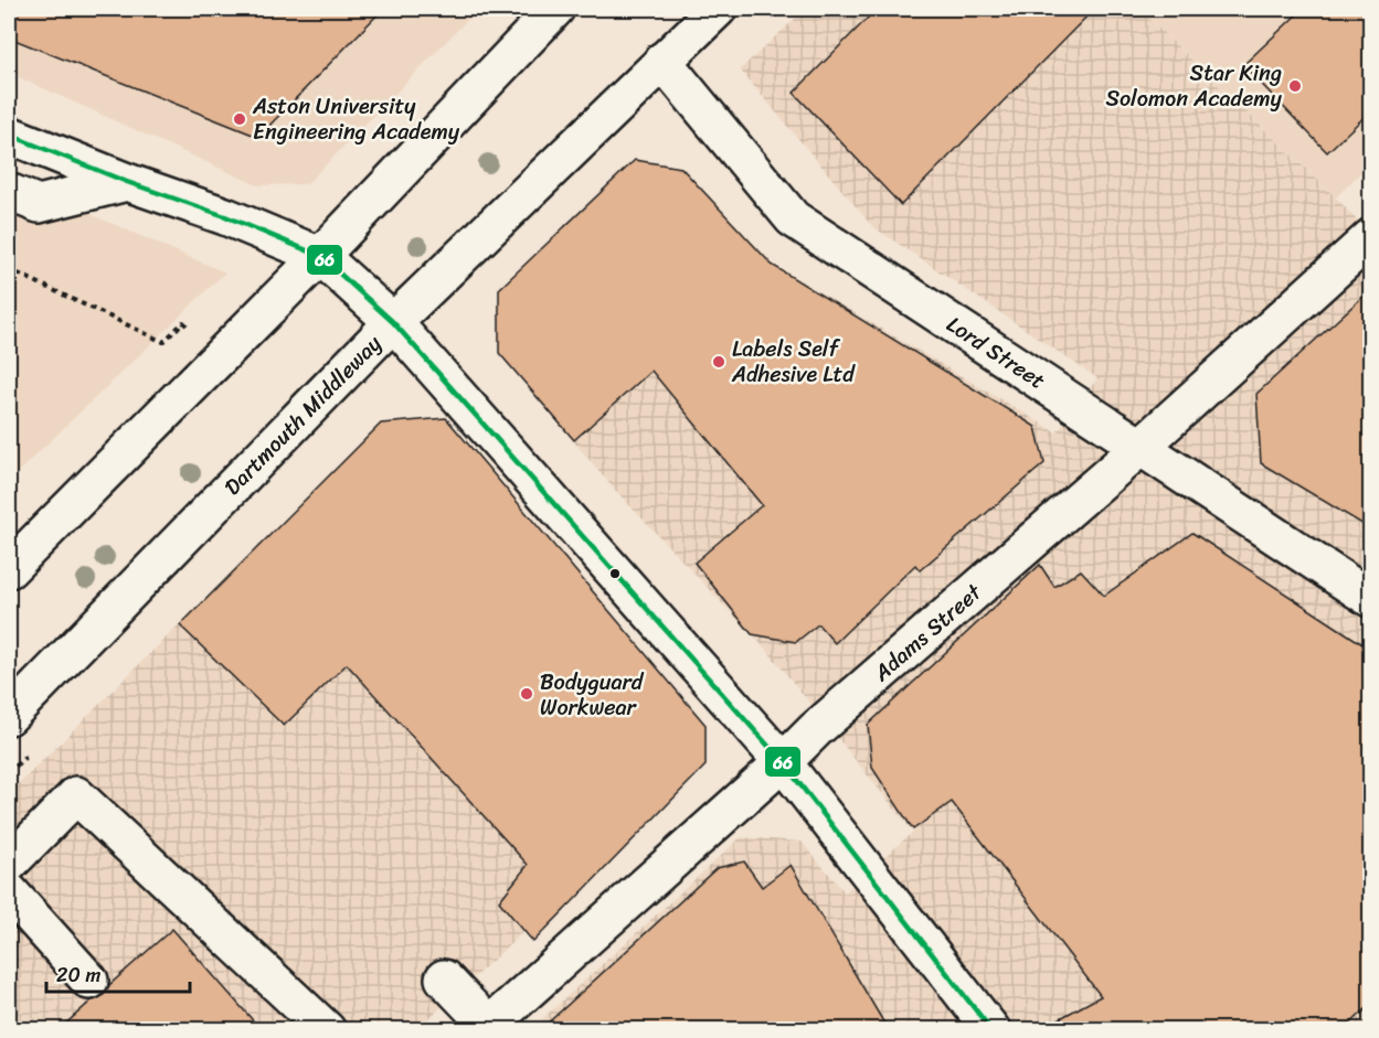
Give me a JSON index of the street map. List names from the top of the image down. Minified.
{"streets":{"main road":["Lord Street","Dartmouth Middleway","Adams Street"]},"crossings":[["Lord Street","Dartmouth Middleway"],["Lord Street","Adams Street"]],"places":["Star King Solomon Academy","Aston University Engineering Academy","Labels Self Adhesive Ltd","Bodyguard Workwear"],"lines":["transit line 66"],"scale_bar":"20 m"}
